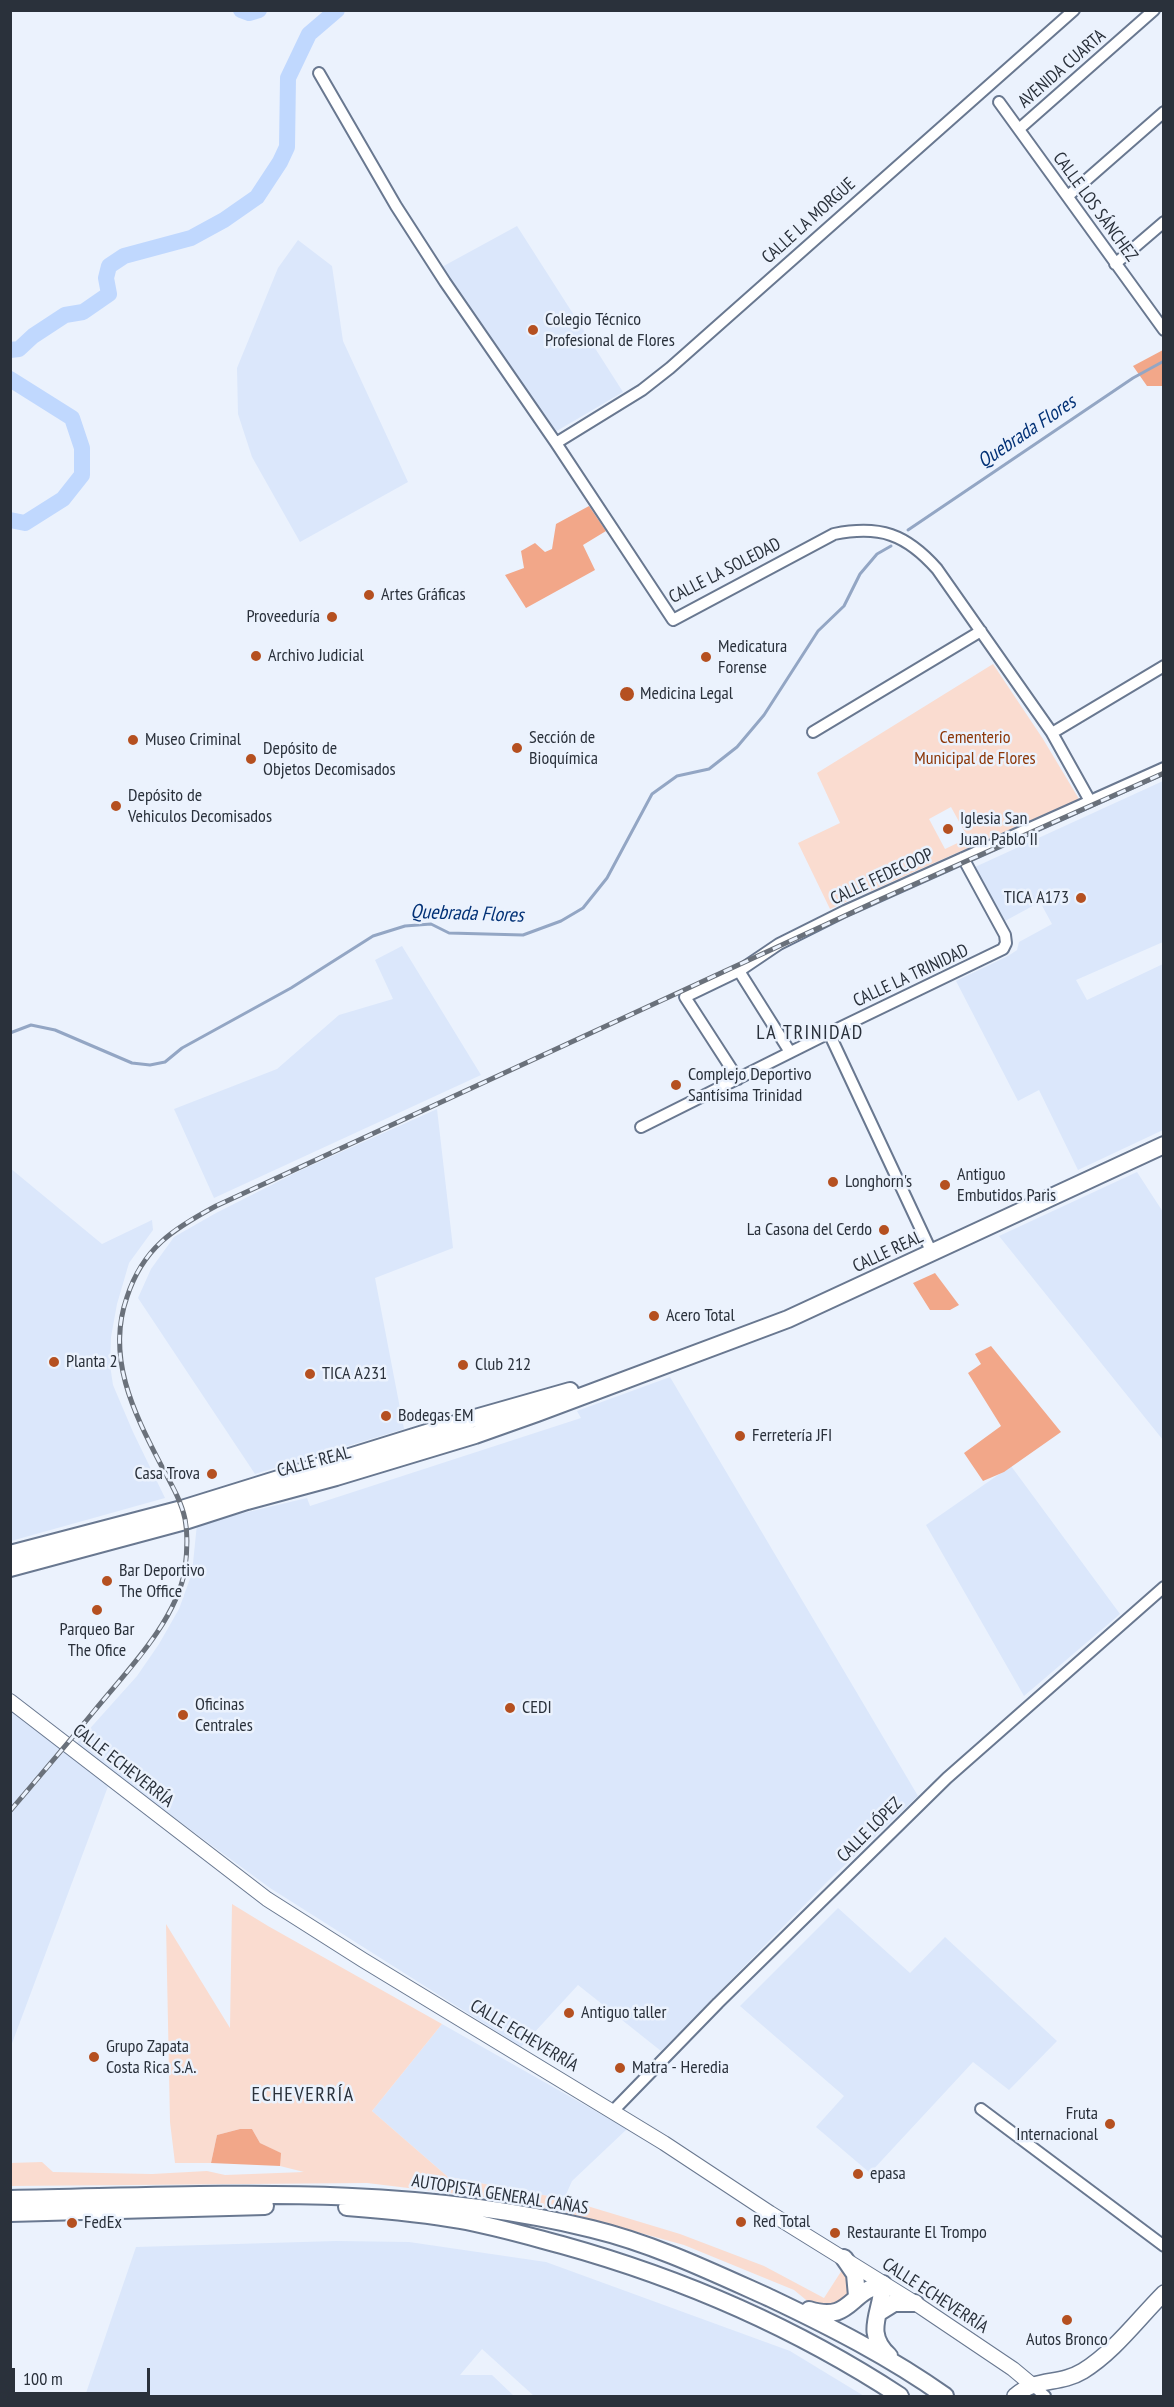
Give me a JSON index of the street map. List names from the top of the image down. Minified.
{"streets":{"main road":["CALLE REAL","AUTOPISTA GENERAL CAÑAS"],"street":["AVENIDA CUARTA","CALLE LOS SÁNCHEZ","CALLE LA MORGUE","CALLE LA SOLEDAD","CALLE FEDECOOP","CALLE LA TRINIDAD","CALLE ECHEVERRÍA","CALLE LÓPEZ"]},"crossings":[["AVENIDA CUARTA","CALLE LOS SÁNCHEZ"],["CALLE LA MORGUE","CALLE LA SOLEDAD"],["CALLE LA SOLEDAD","CALLE FEDECOOP"],["CALLE FEDECOOP","CALLE LA TRINIDAD"],["CALLE ECHEVERRÍA","CALLE LÓPEZ"]],"districts":["LA TRINIDAD","ECHEVERRÍA"],"water":["Quebrada Flores"],"parks":["Cementerio Municipal de Flores"],"places":["Colegio Técnico Profesional de Flores","Artes Gráficas","Proveeduría","Archivo Judicial","Medicatura Forense","Medicina Legal","Museo Criminal","Sección de Bioquímica","Depósito de Objetos Decomisados","Depósito de Vehiculos Decomisados","Iglesia San Juan Pablo II","TICA A173","Complejo Deportivo Santísima Trinidad","Longhorn's","Antiguo Embutidos Paris","La Casona del Cerdo","Acero Total","Planta 2","Club 212","TICA A231","Bodegas EM","Ferretería JFI","Casa Trova","Bar Deportivo The Office","Parqueo Bar The Ofice","CEDI","Oficinas Centrales","Antiguo taller","Grupo Zapata Costa Rica S.A.","Matra - Heredia","Fruta Internacional","epasa","Red Total","FedEx","Restaurante El Trompo","Autos Bronco"],"scale_bar":"100 m"}
